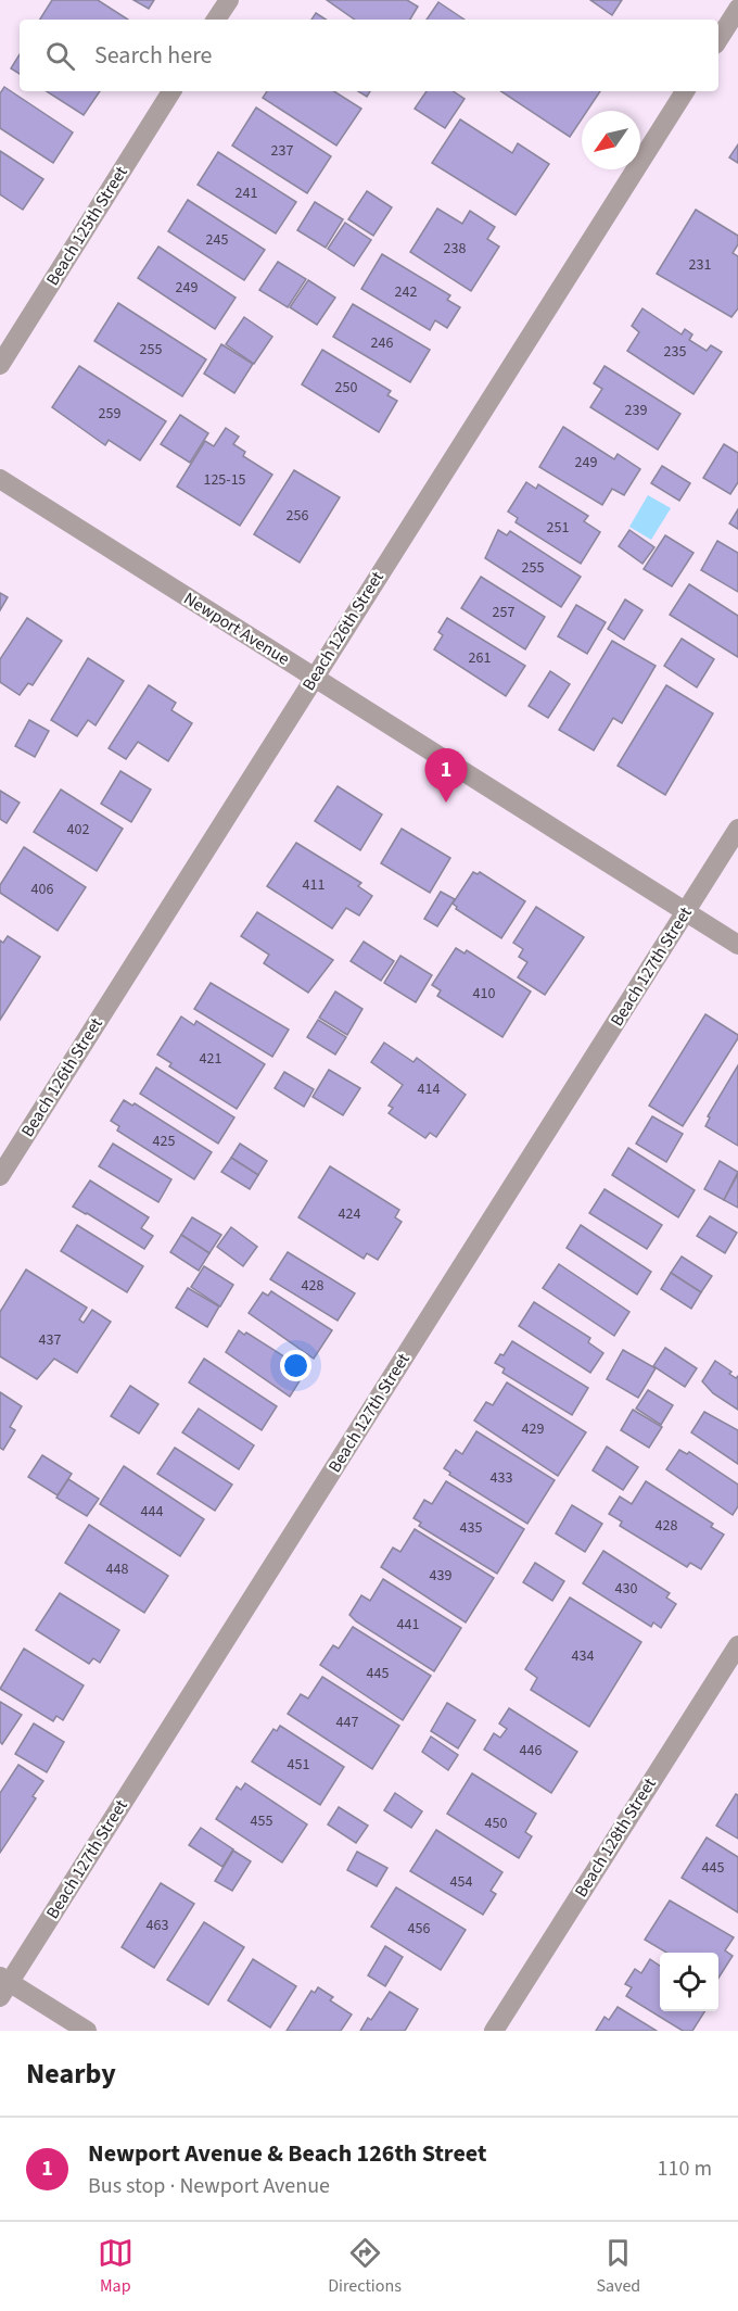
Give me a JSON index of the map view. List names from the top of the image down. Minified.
{"streets":{"street":["Beach 125th Street","Newport Avenue","Beach 126th Street","Beach 127th Street","Beach 128th Street"]},"crossings":[["Newport Avenue","Beach 126th Street"],["Newport Avenue","Beach 127th Street"]],"house_numbers":["237","241","245","238","231","249","242","246","255","235","250","239","259","249","125-15","256","251","255","257","261","402","411","406","410","421","414","425","424","428","437","429","433","444","428","435","448","439","430","441","434","445","447","446","451","455","450","445","454","463","456"],"north":"bottom left","page":{"search":"Search here","pins":"1","heading":"Nearby","list":[{"mark":"1","name":"Newport Avenue & Beach 126th Street","note":"Bus stop · Newport Avenue","value":"110 m"}],"nav":["Map","Directions","Saved"]}}
